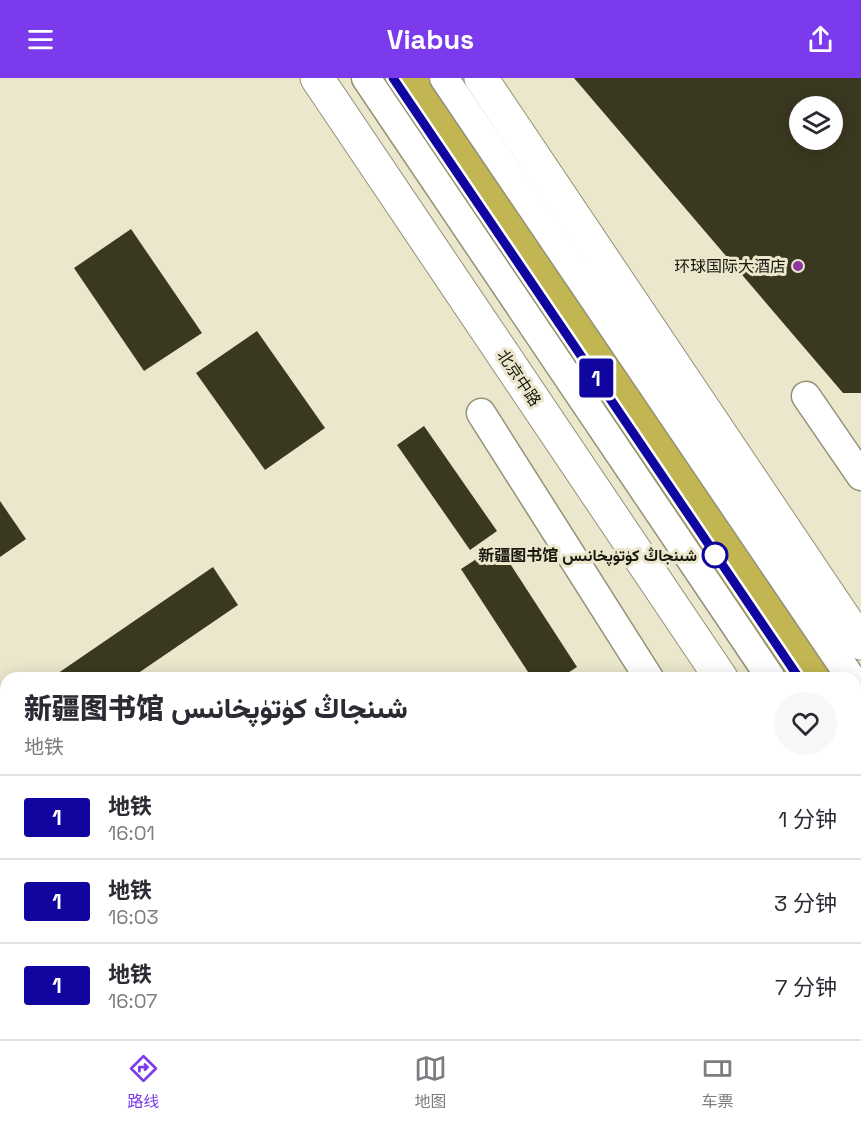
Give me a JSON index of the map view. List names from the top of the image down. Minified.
{"streets":{"main road":["北京中路"]},"places":["环球国际大酒店","新疆图书馆 شىنجاڭ كۈتۈپخانىس"],"lines":["metro line 1"],"page":{"header":"Viabus","on_map":"1","heading":["新疆图书馆 شىنجاڭ كۈتۈپخانىس","地铁"],"list":[{"mark":"1","name":"地铁","note":"16:01","value":"1 分钟"},{"mark":"1","name":"地铁","note":"16:03","value":"3 分钟"},{"mark":"1","name":"地铁","note":"16:07","value":"7 分钟"}],"tabs":["路线","地图","车票"]}}
